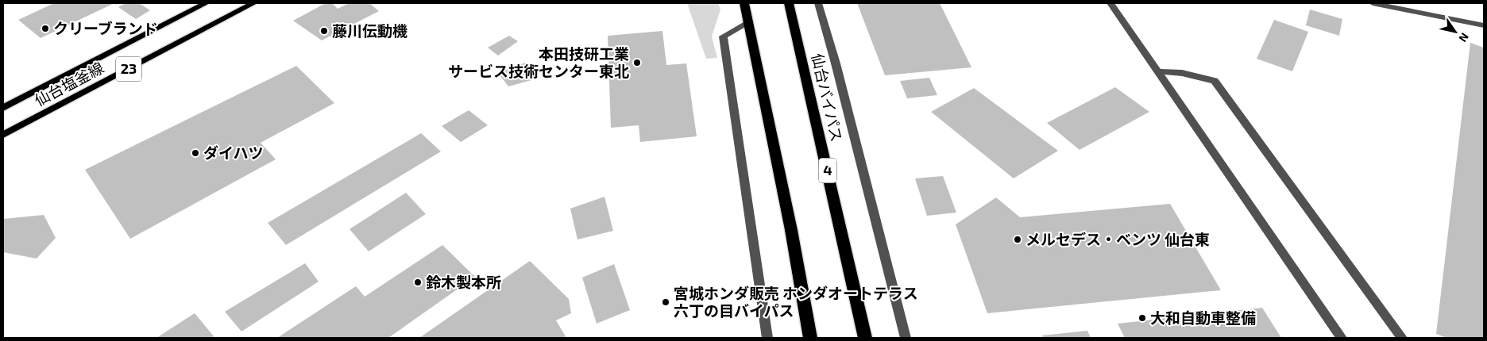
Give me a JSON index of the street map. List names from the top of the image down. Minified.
{"streets":{"highway":["仙台バイパス","4"],"main road":["23","仙台塩釜線"]},"places":["クリーブランド","藤川伝動機","本田技研工業 サービス技術センター東北","ダイハツ","メルセデス・ベンツ 仙台東","鈴木製本所","宮城ホンダ販売 ホンダオートテラス 六丁の目バイパス","大和自動車整備"],"north":"bottom right"}
